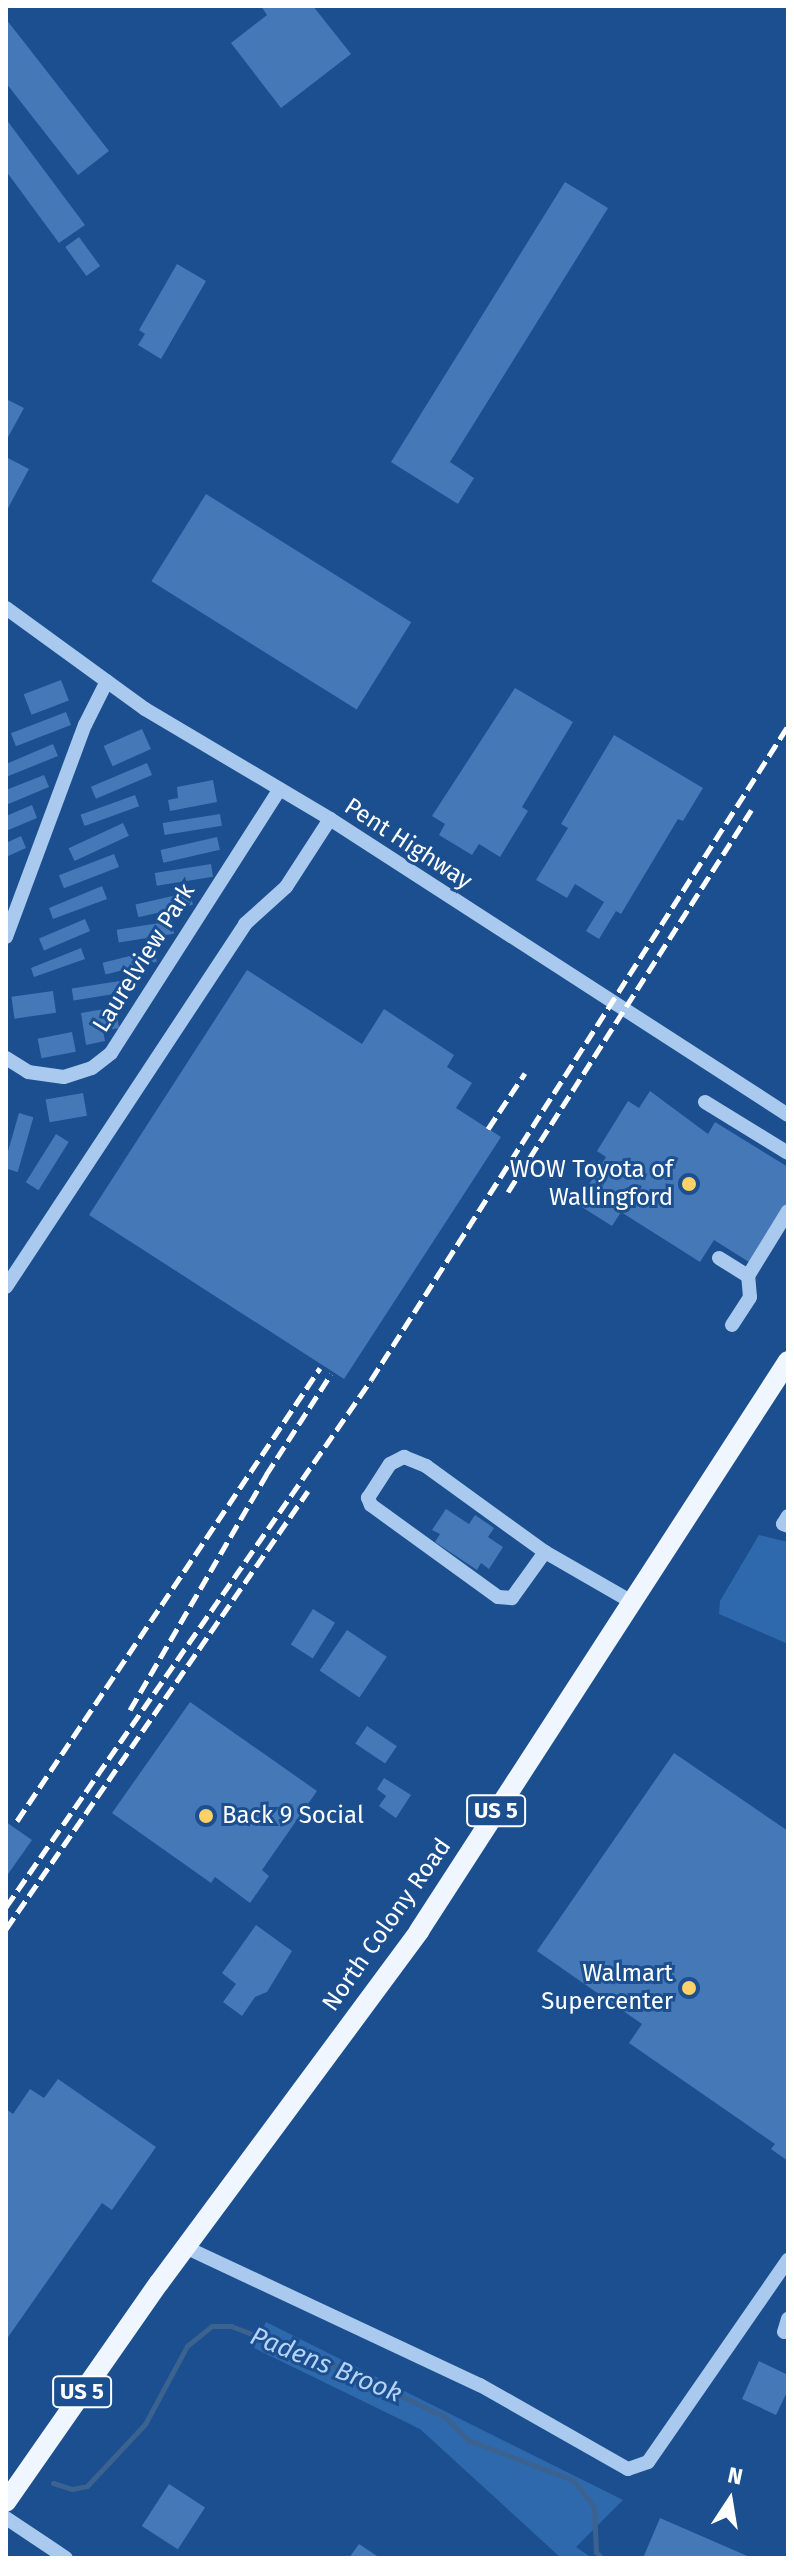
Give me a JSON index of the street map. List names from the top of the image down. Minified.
{"streets":{"main road":["US 5","North Colony Road"],"street":["Pent Highway","Laurelview Park"]},"crossings":[["Pent Highway","Laurelview Park"]],"water":["Padens Brook"],"places":["WOW Toyota of Wallingford","Back 9 Social","Walmart Supercenter"],"north":"top"}
